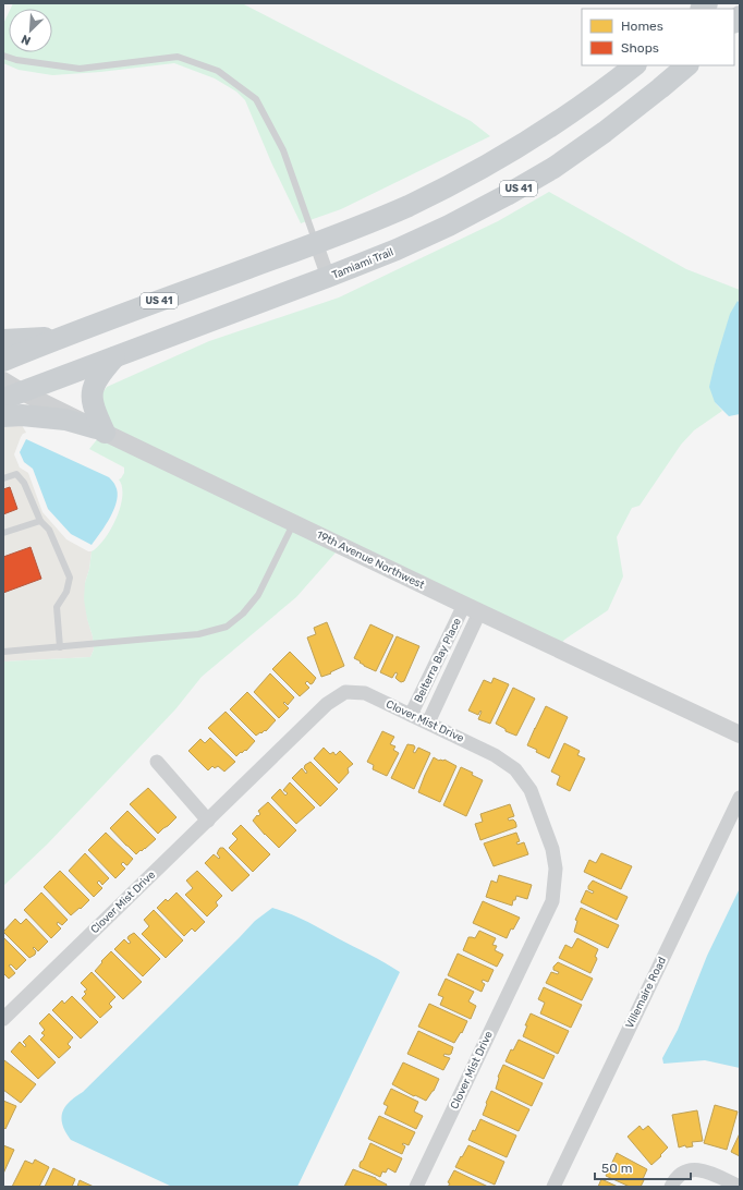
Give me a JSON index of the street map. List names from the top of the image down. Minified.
{"streets":{"main road":["US 41","Tamiami Trail"],"street":["19th Avenue Northwest","Belterra Bay Place","Clover Mist Drive","Villemaire Road"]},"crossings":[["Tamiami Trail","19th Avenue Northwest"],["19th Avenue Northwest","Belterra Bay Place"],["Belterra Bay Place","Clover Mist Drive"]],"legend":["Homes","Shops"],"scale_bar":"50 m","north":"bottom left"}
